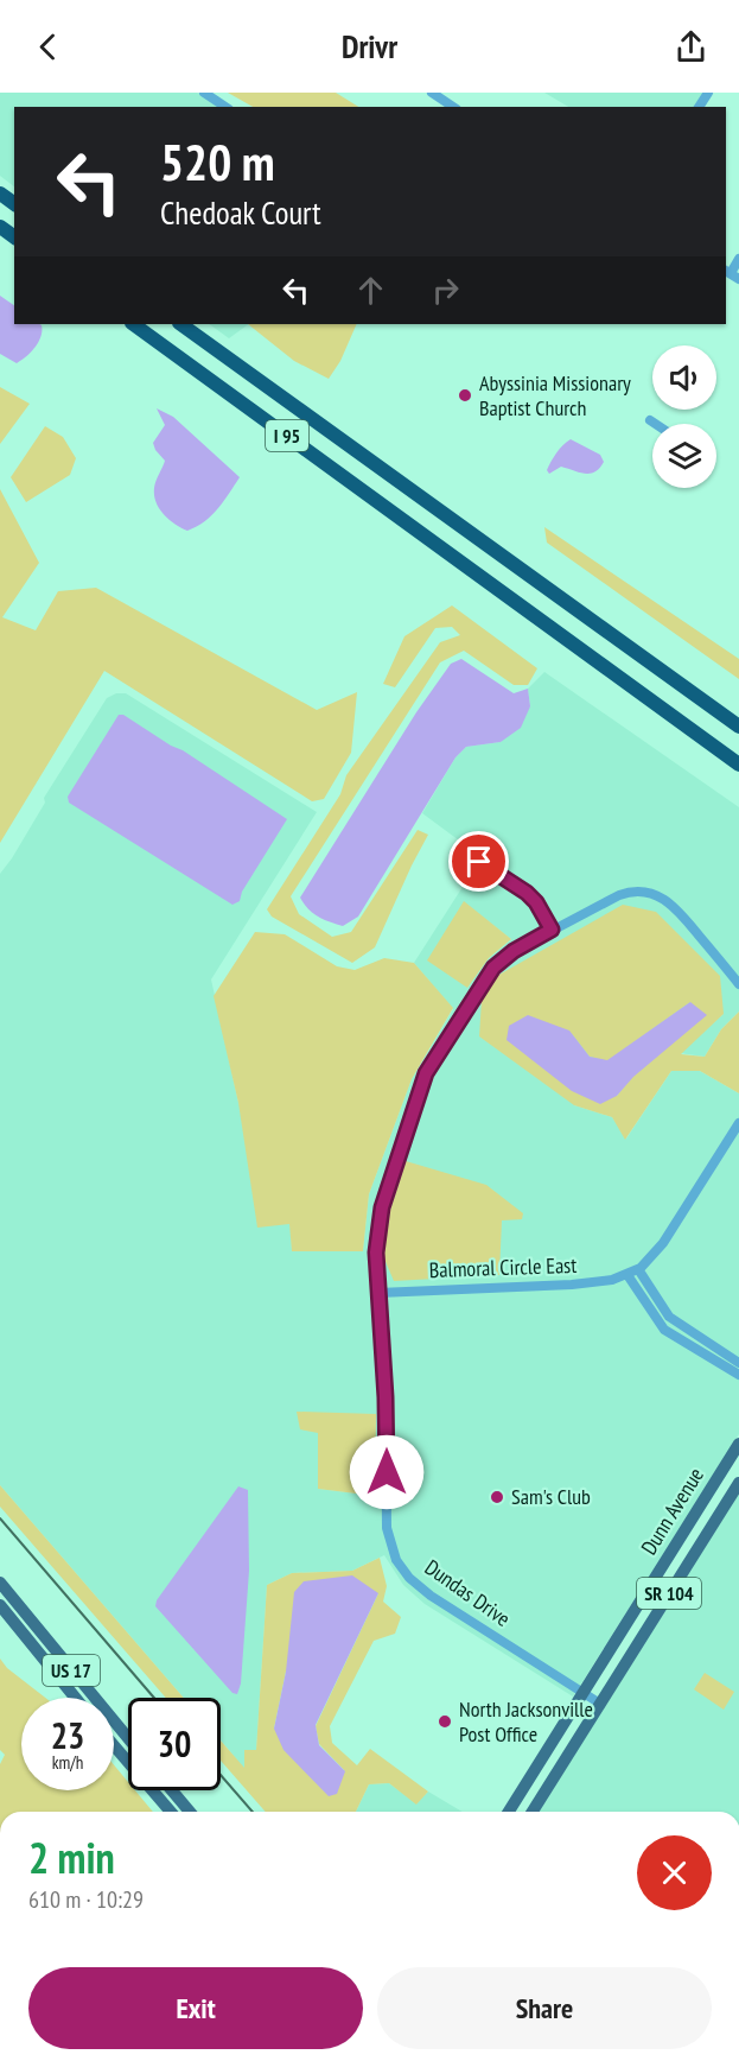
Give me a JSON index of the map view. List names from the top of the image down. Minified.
{"streets":{"highway":["I 95"],"main road":["Dunn Avenue","SR 104","US 17"],"street":["Balmoral Circle East","Dundas Drive"]},"crossings":[["Balmoral Circle East","Dundas Drive"],["Dunn Avenue","Dundas Drive"]],"places":["Abyssinia Missionary Baptist Church","Sam's Club","North Jacksonville Post Office"],"page":{"header":"Drivr","turn":["520 m","Chedoak Court"],"speed":"23 km/h","limit":"30","heading":["2 min","610 m · 10:29"],"buttons":["Exit","Share"]}}
